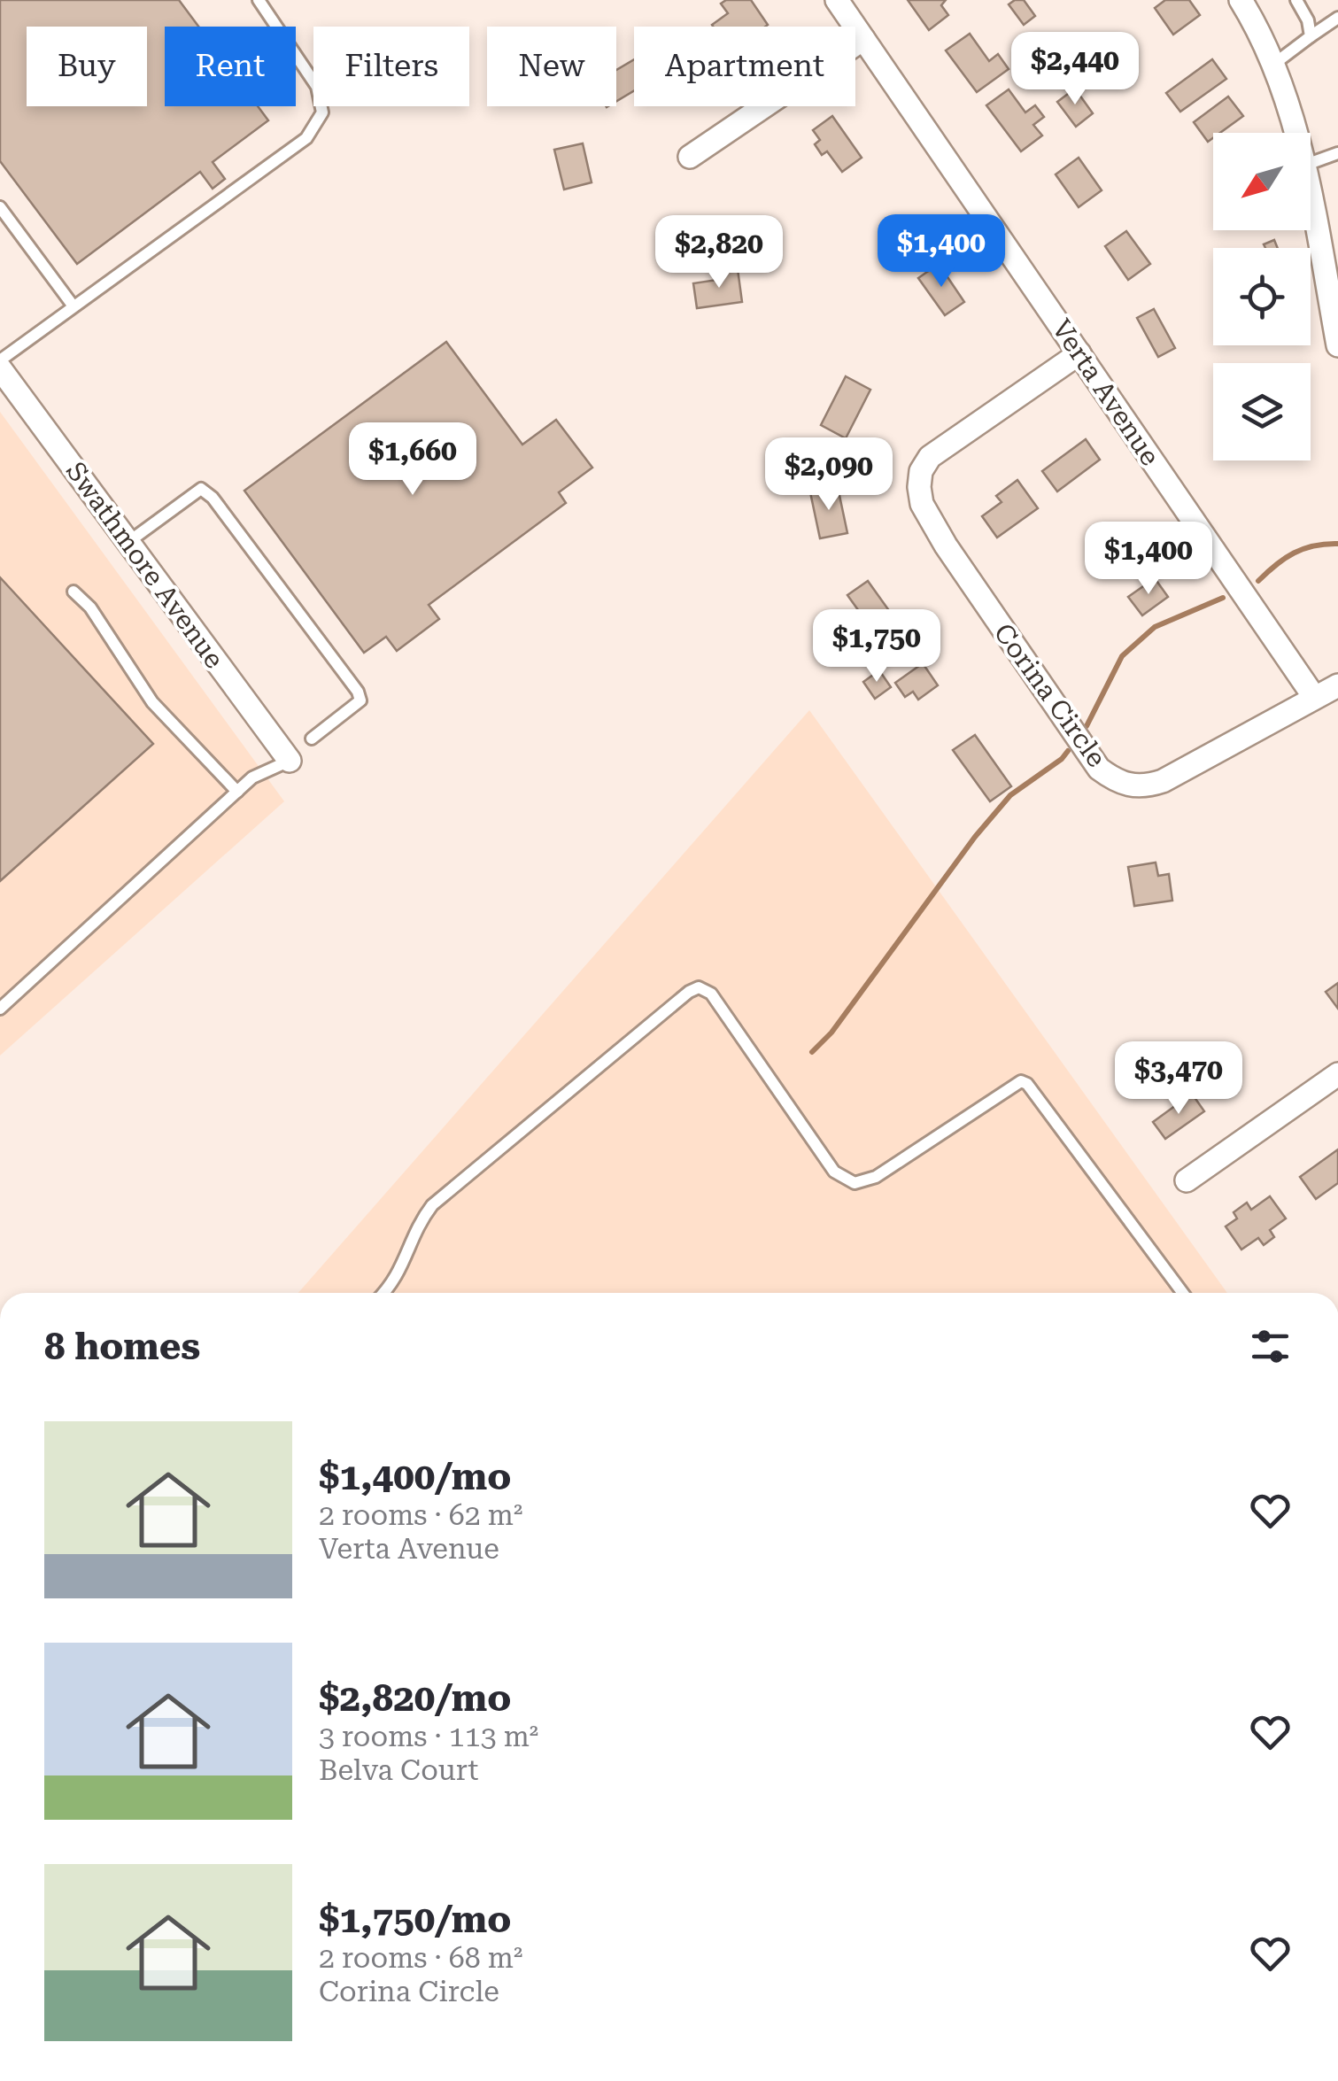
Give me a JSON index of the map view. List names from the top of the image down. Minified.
{"streets":{"street":["Verta Avenue","Swathmore Avenue","Corina Circle"]},"crossings":[["Verta Avenue","Corina Circle"]],"north":"bottom left","page":{"chip":["Buy","Rent","Filters","New","Apartment"],"price":["$2,440","$1,400","$2,820","$1,660","$2,090","$1,400","$1,750","$3,470"],"heading":"8 homes","list":[{"name":"$1,400/mo","note":"2 rooms · 62 m² · Verta Avenue"},{"name":"$2,820/mo","note":"3 rooms · 113 m² · Belva Court"},{"name":"$1,750/mo","note":"2 rooms · 68 m² · Corina Circle"}]}}
